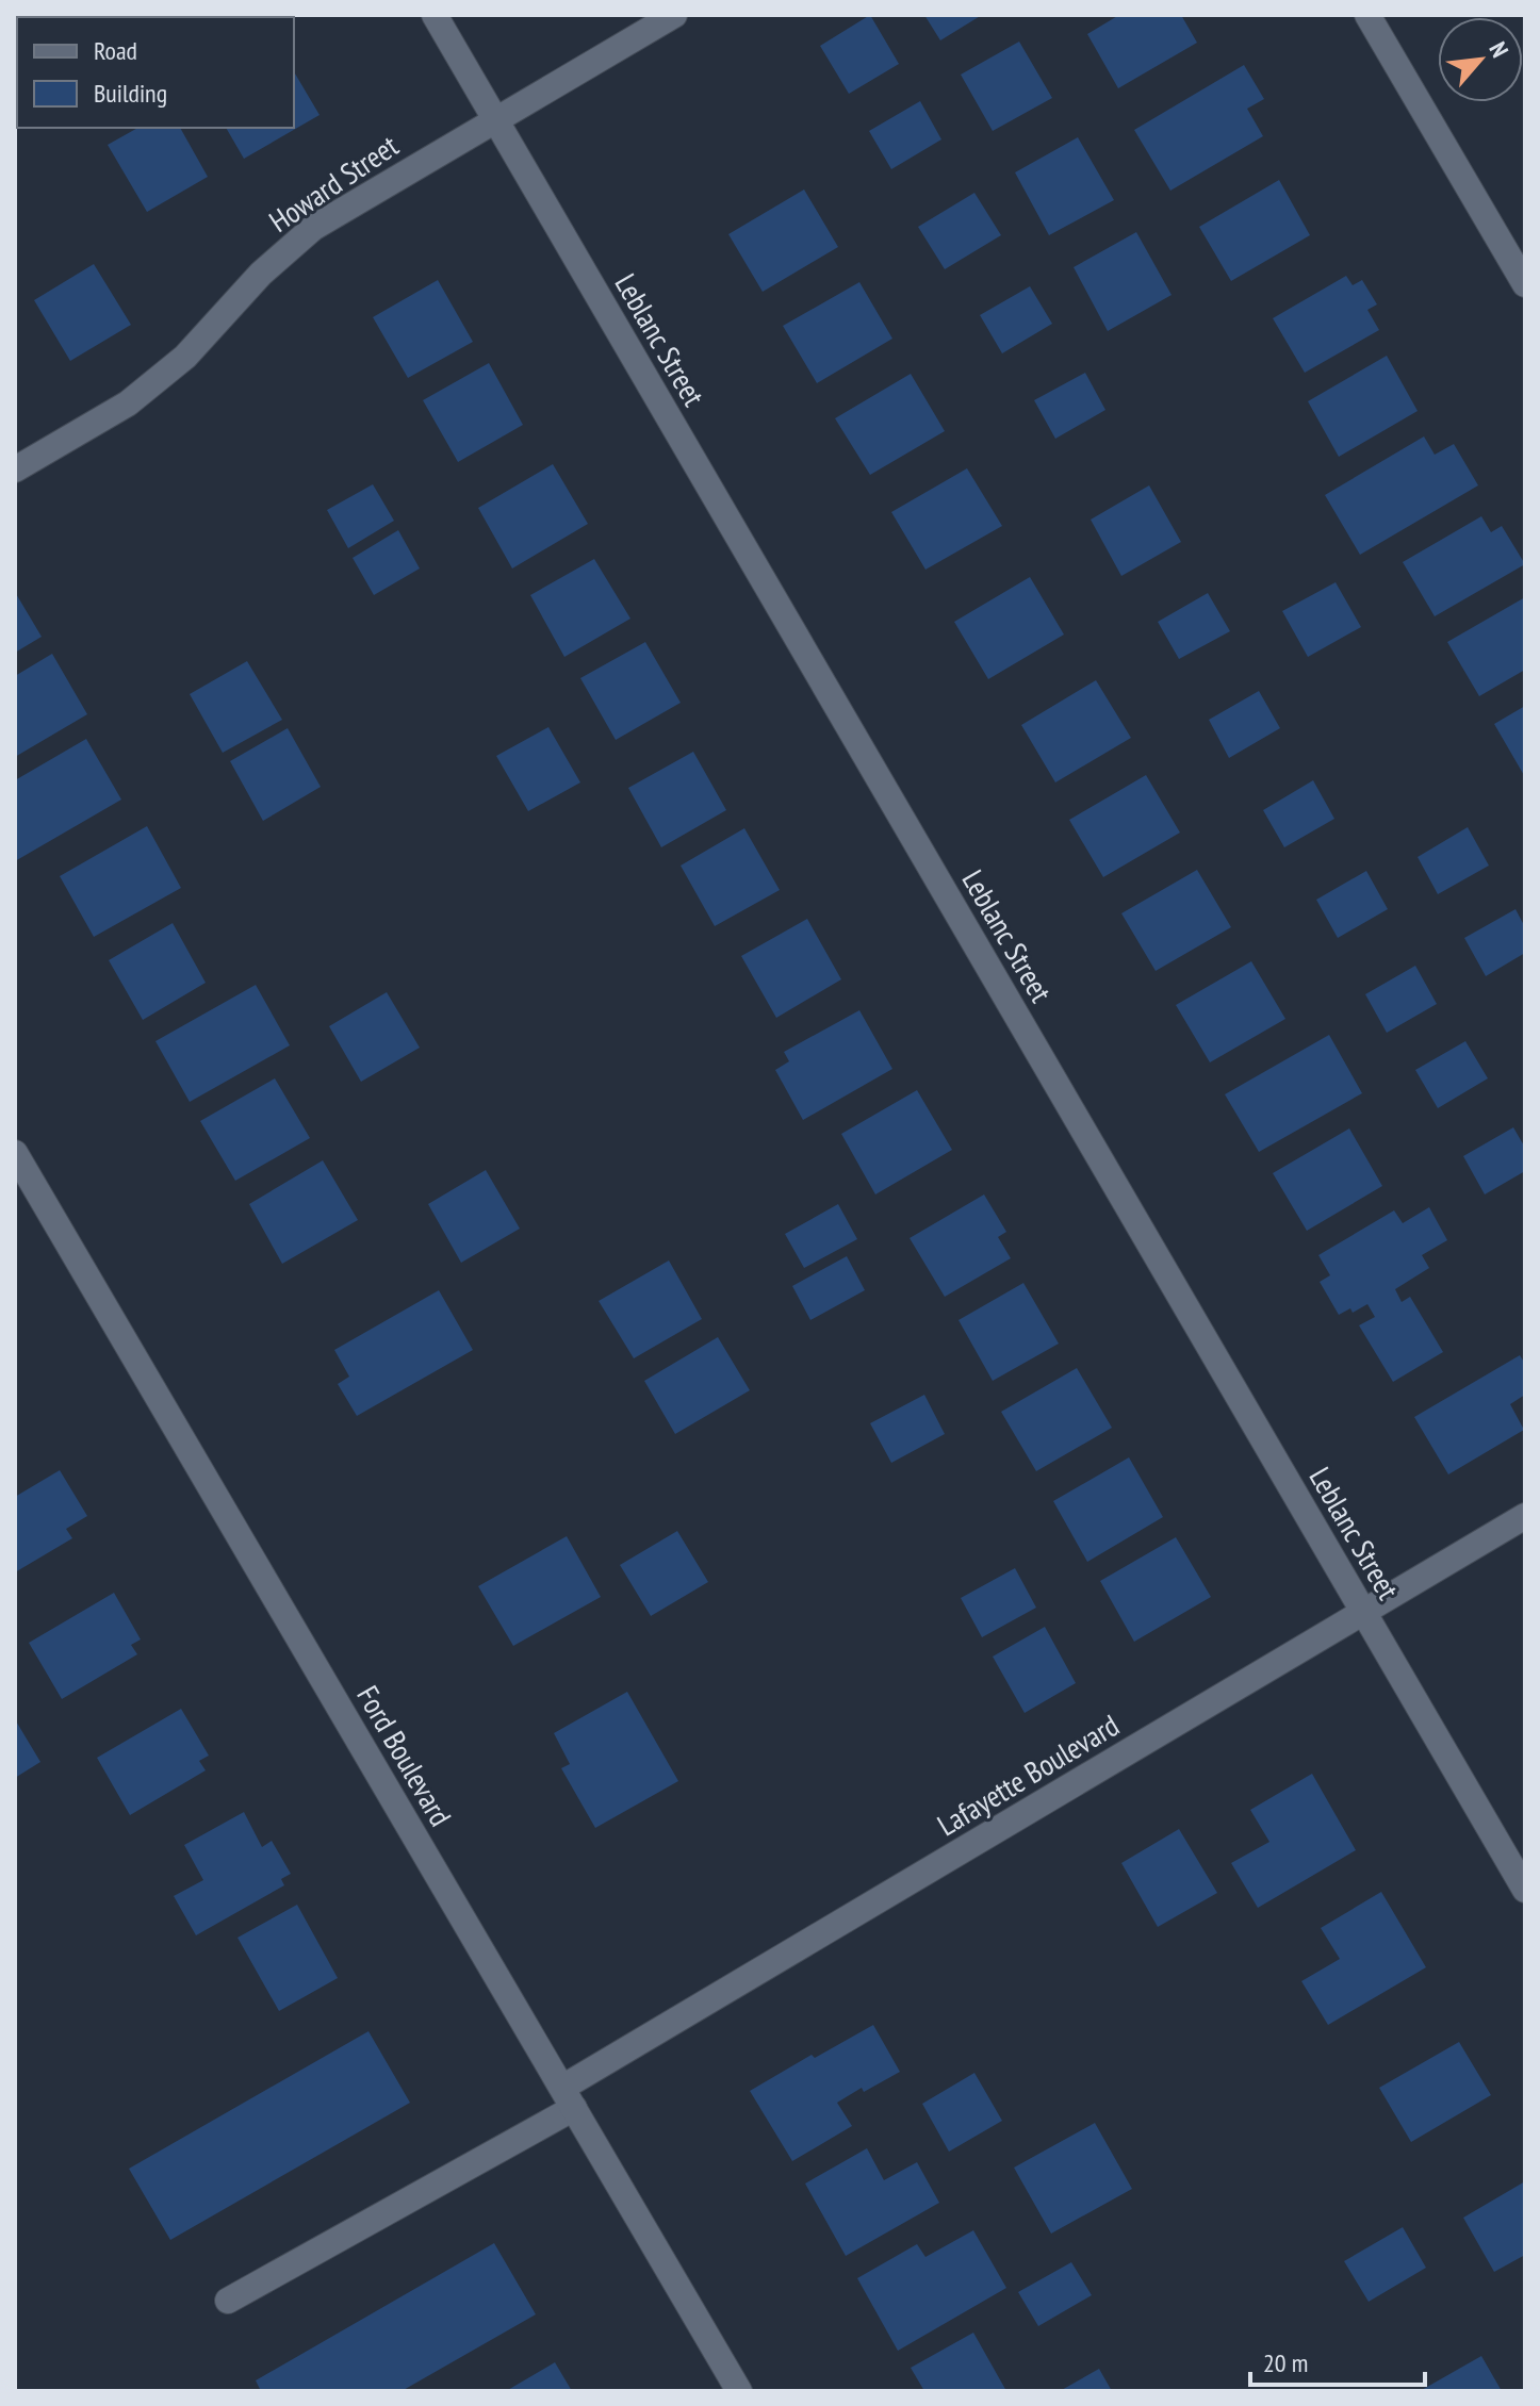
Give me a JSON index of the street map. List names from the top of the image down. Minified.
{"streets":{"street":["Howard Street","Leblanc Street","Ford Boulevard","Lafayette Boulevard"]},"crossings":[["Howard Street","Leblanc Street"],["Leblanc Street","Lafayette Boulevard"],["Ford Boulevard","Lafayette Boulevard"]],"legend":["Road","Building"],"scale_bar":"20 m","north":"top right"}
